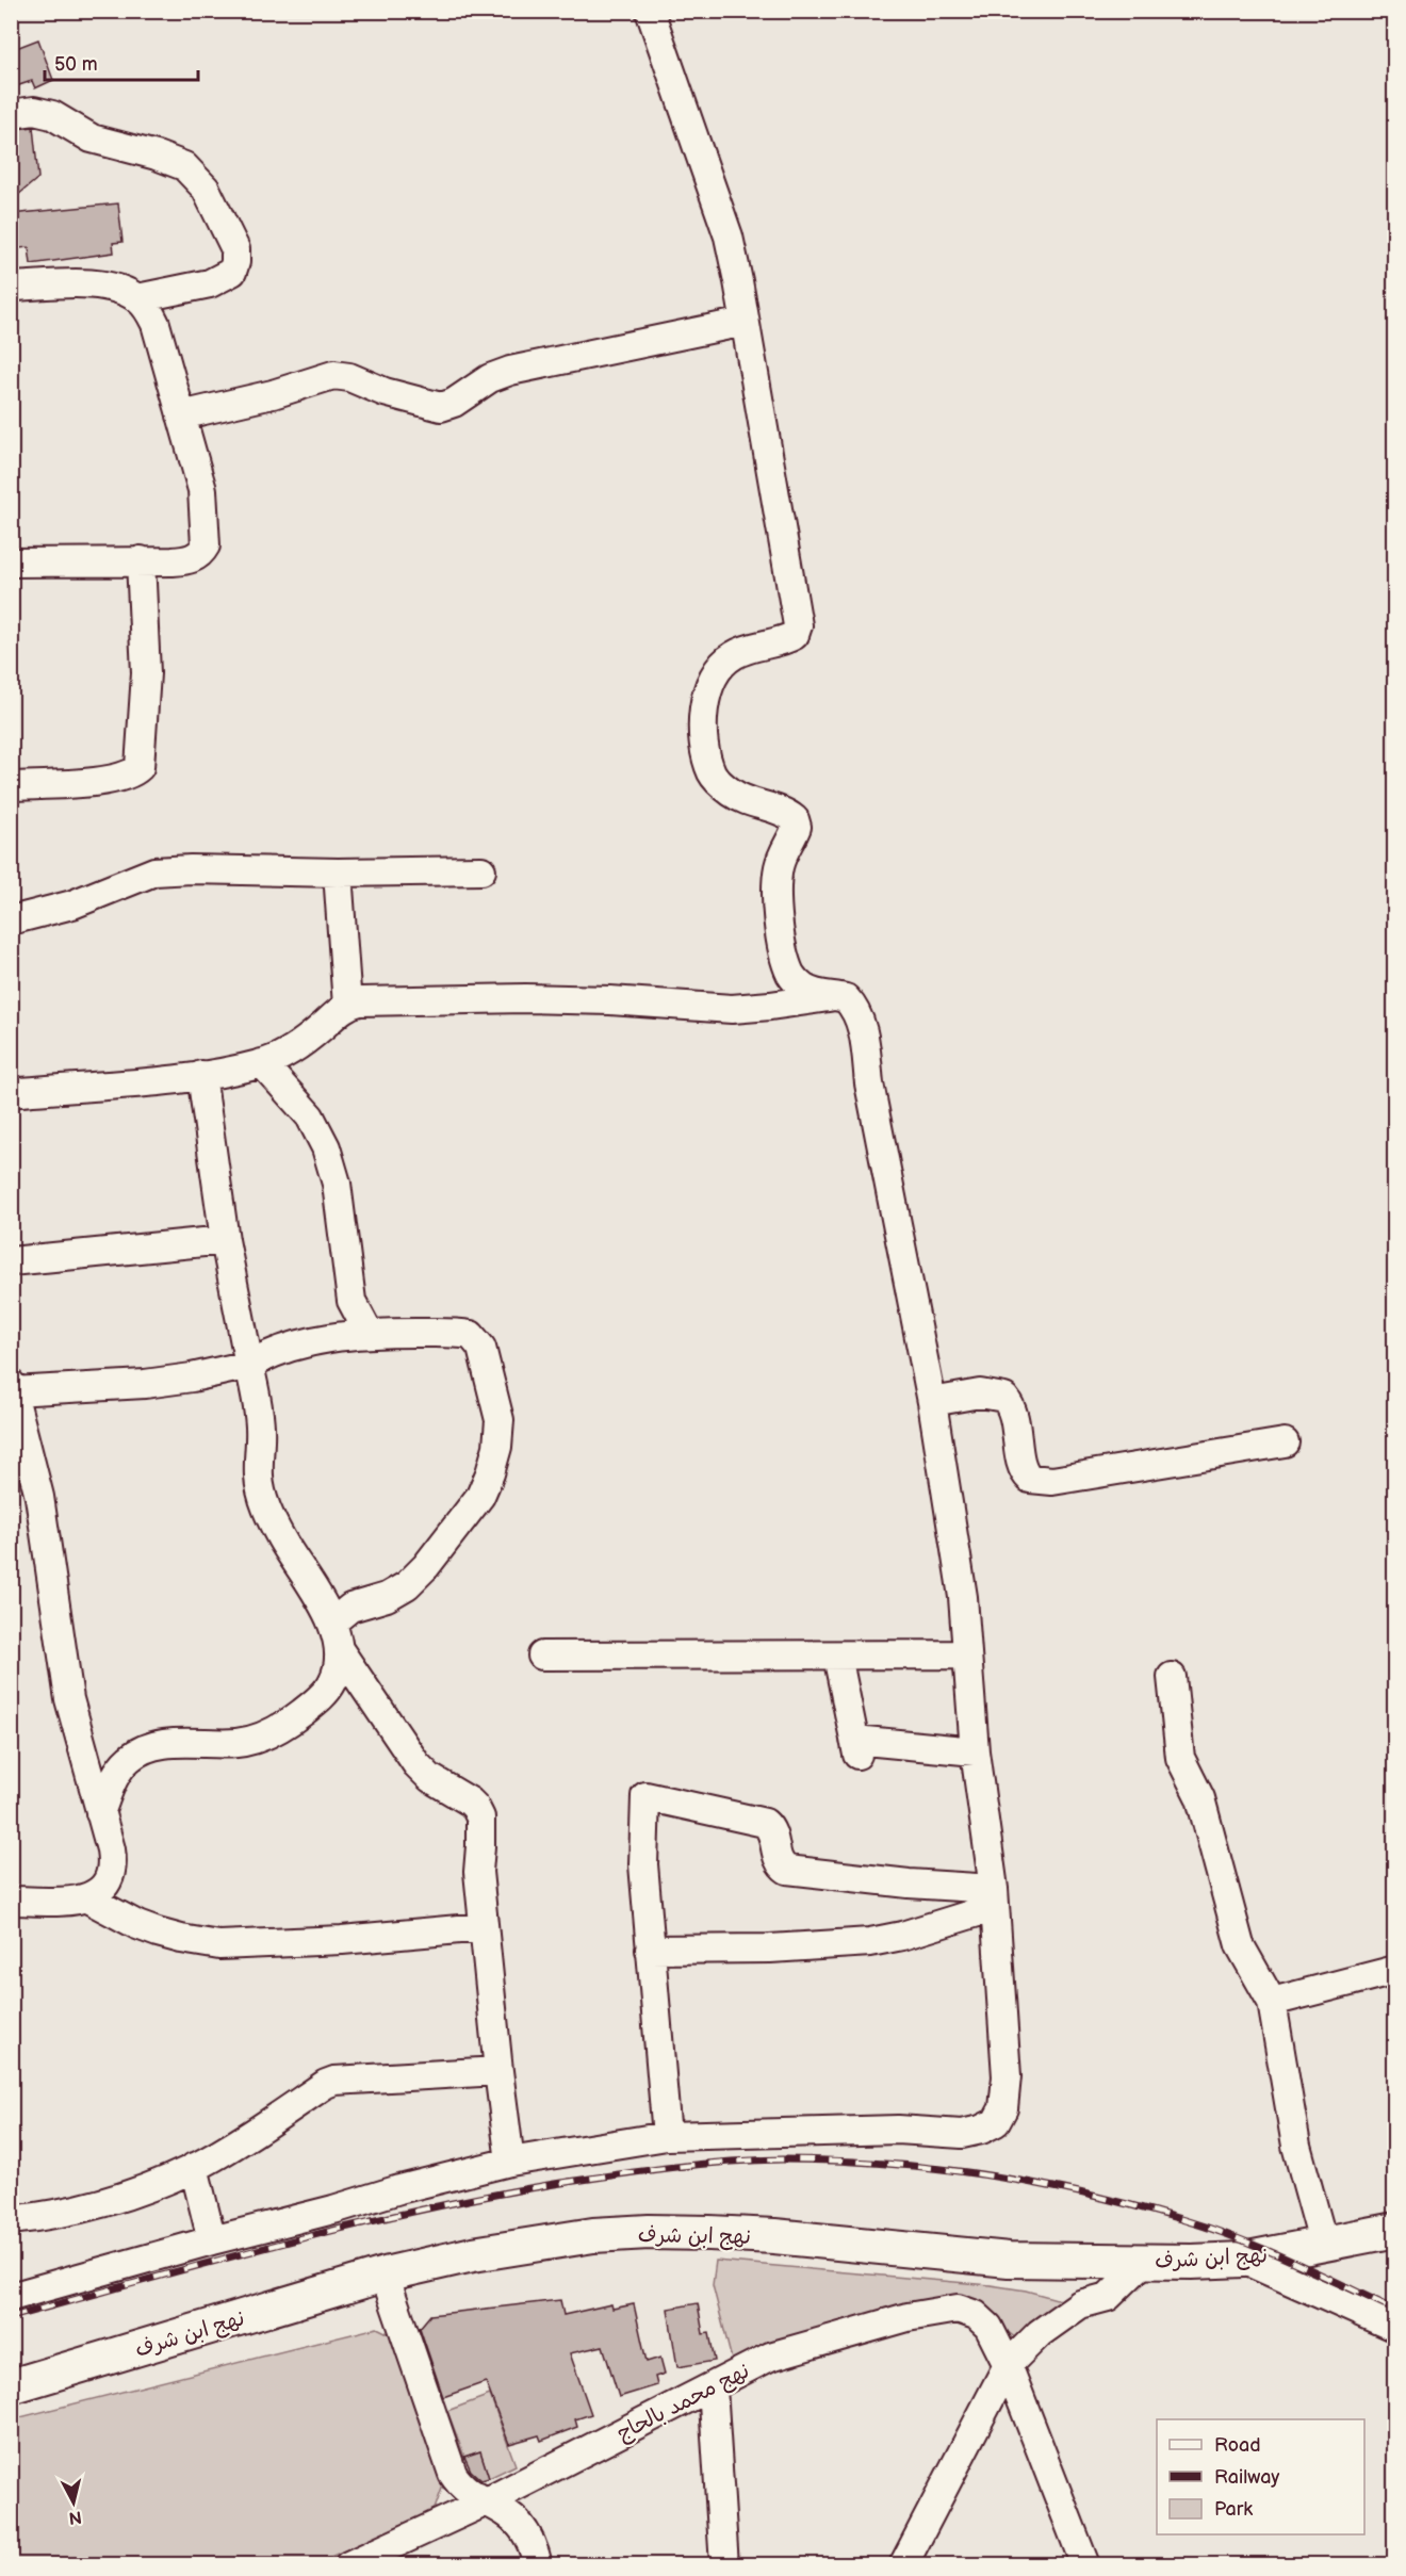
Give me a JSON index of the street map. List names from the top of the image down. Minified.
{"streets":{"main road":["نهج ابن شرف"],"street":["نهج محمد بالحاج"]},"legend":["Road","Railway","Park"],"scale_bar":"50 m","north":"bottom"}
